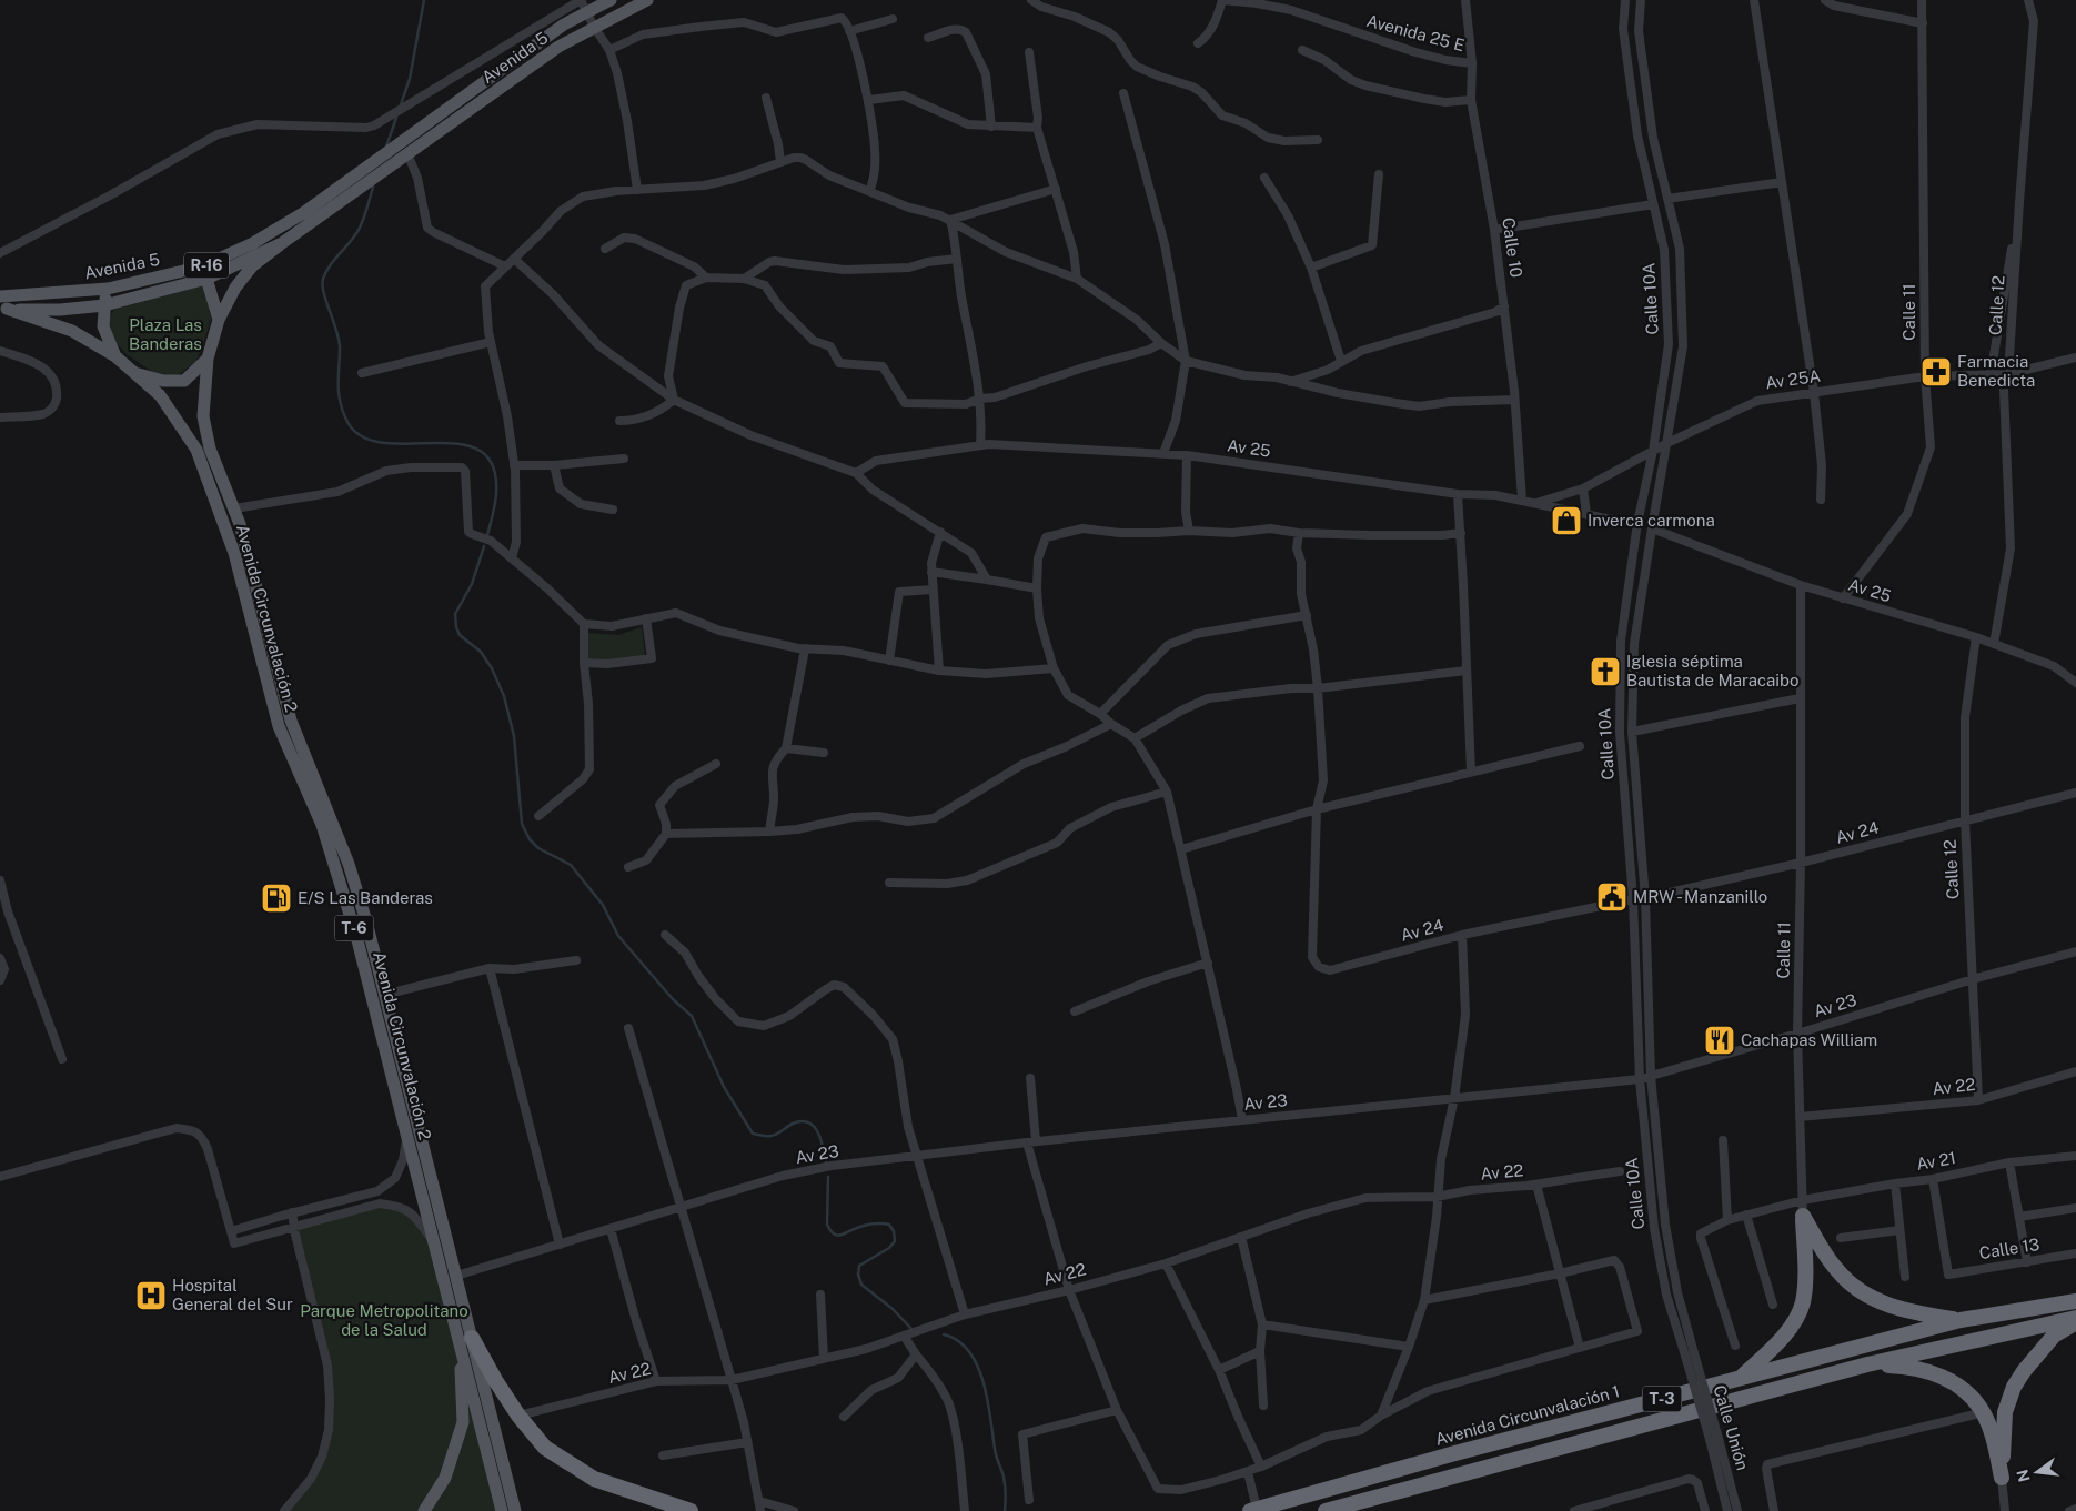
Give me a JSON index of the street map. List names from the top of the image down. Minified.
{"streets":{"highway":["T-3","Avenida Circunvalación 1"],"main road":["Avenida 5","R-16","Avenida Circunvalación 2","T-6"],"street":["Avenida 25 E","Calle 10","Calle 10A","Calle 12","Calle 11","Av 25A","Av 25","Av 24","Av 23","Av 22","Av 21","Calle 13","Calle Unión"]},"crossings":[["Avenida 25 E","Calle 10"],["Avenida 5","Avenida Circunvalación 2"],["Avenida 5","T-6"],["Calle 10","Av 25"],["Calle 10A","Av 25A"],["Calle 10A","Av 25"],["Calle 10A","Av 24"],["Calle 10A","Av 23"],["Calle 10A","Calle Unión"],["Calle 12","Av 25A"],["Calle 12","Av 25"],["Calle 12","Av 24"],["Calle 12","Av 23"],["Calle 12","Av 22"],["Calle 11","Av 25A"],["Calle 11","Av 25"],["Calle 11","Av 24"],["Calle 11","Av 23"],["Calle 11","Av 22"],["Calle 11","Av 21"],["Av 25A","Av 25"],["Avenida Circunvalación 2","T-6"],["Avenida Circunvalación 2","Av 23"],["Av 21","Calle 13"]],"parks":["Plaza Las Banderas","Parque Metropolitano de la Salud"],"places":{"pharmacy":["Farmacia Benedicta"],"shop":["Inverca carmona"],"church":["Iglesia séptima Bautista de Maracaibo"],"public building":["MRW - Manzanillo"],"fuel station":["E/S Las Banderas"],"restaurant":["Cachapas William"],"hospital":["Hospital General del Sur"]},"north":"left"}
